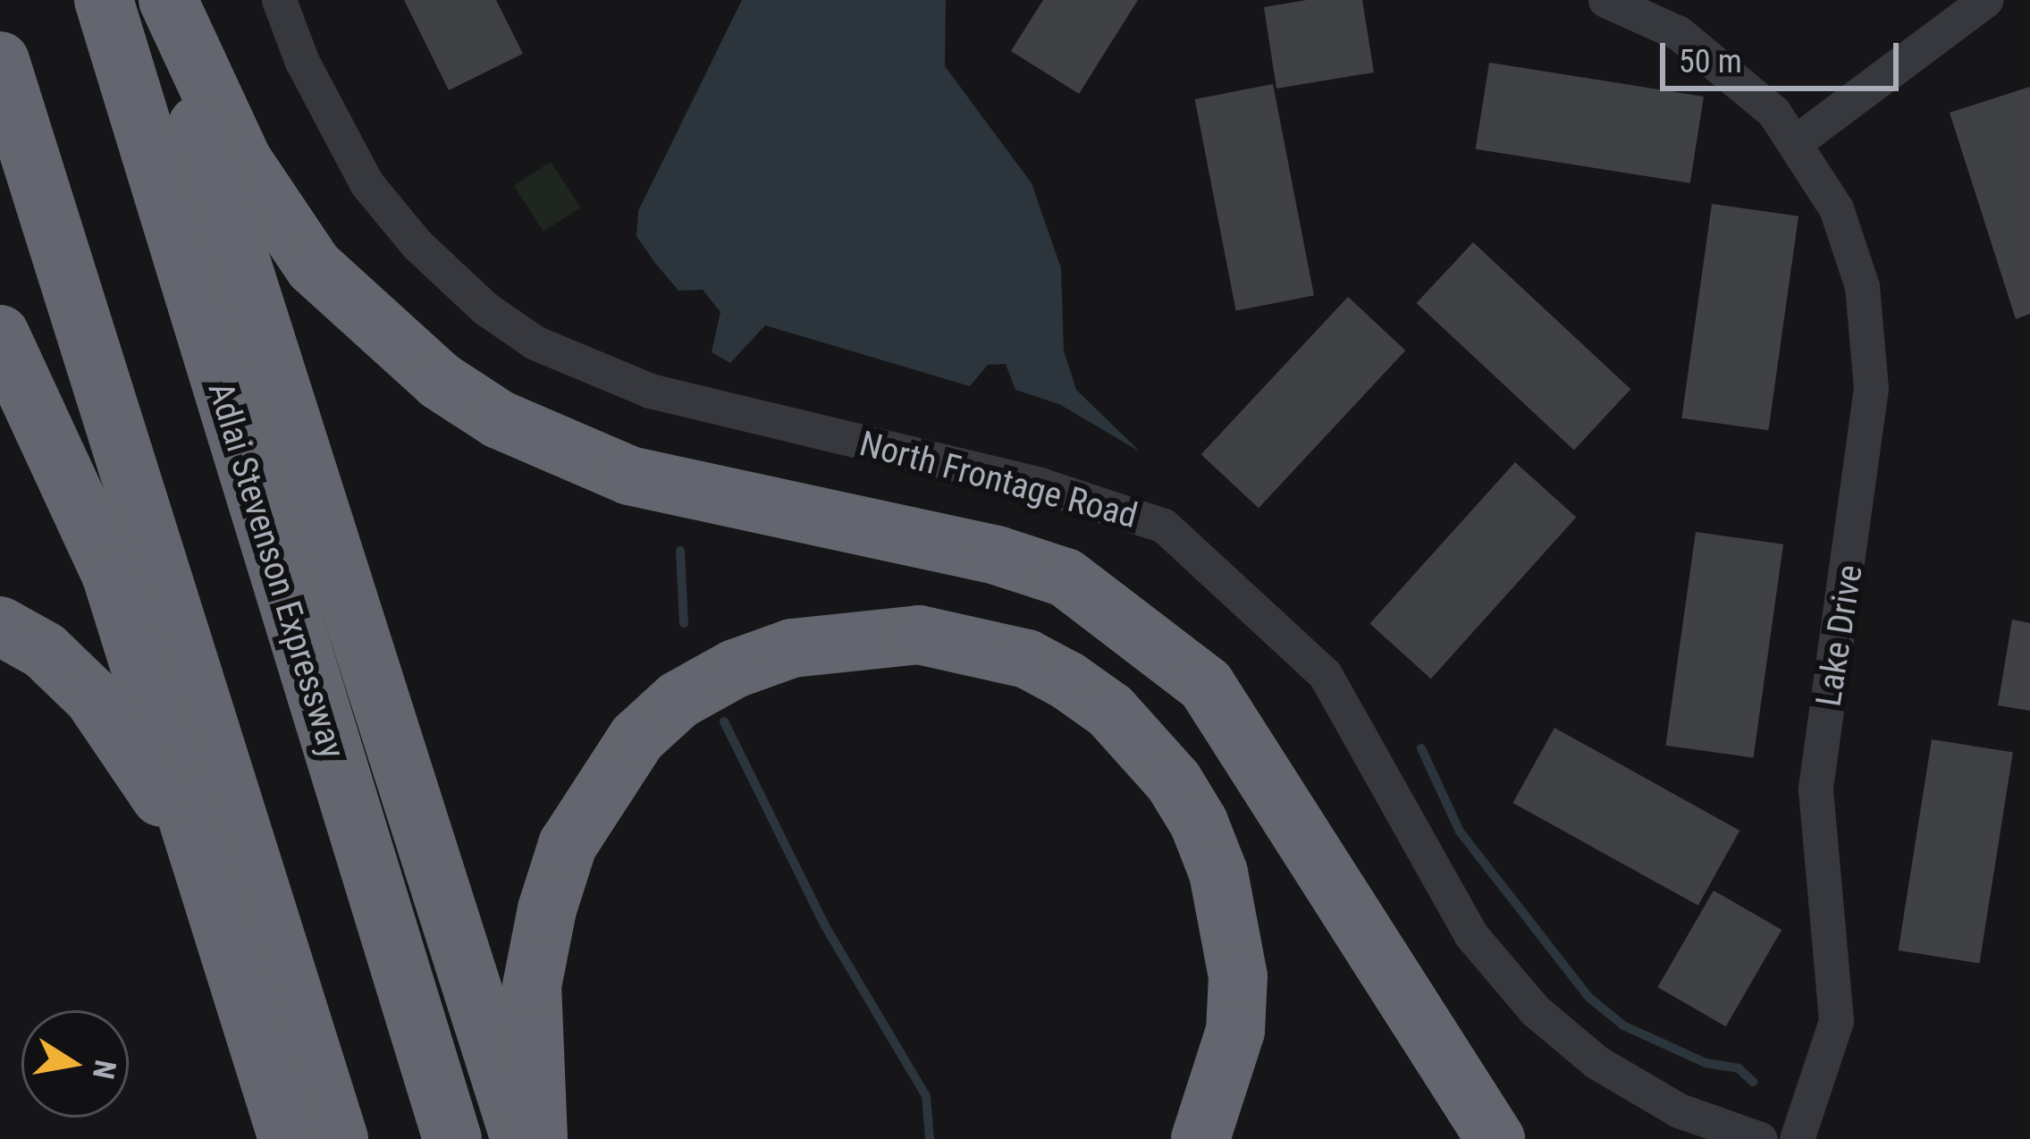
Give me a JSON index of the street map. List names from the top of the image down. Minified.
{"streets":{"highway":["Adlai Stevenson Expressway"],"street":["North Frontage Road","Lake Drive"]},"scale_bar":"50 m","north":"right"}
